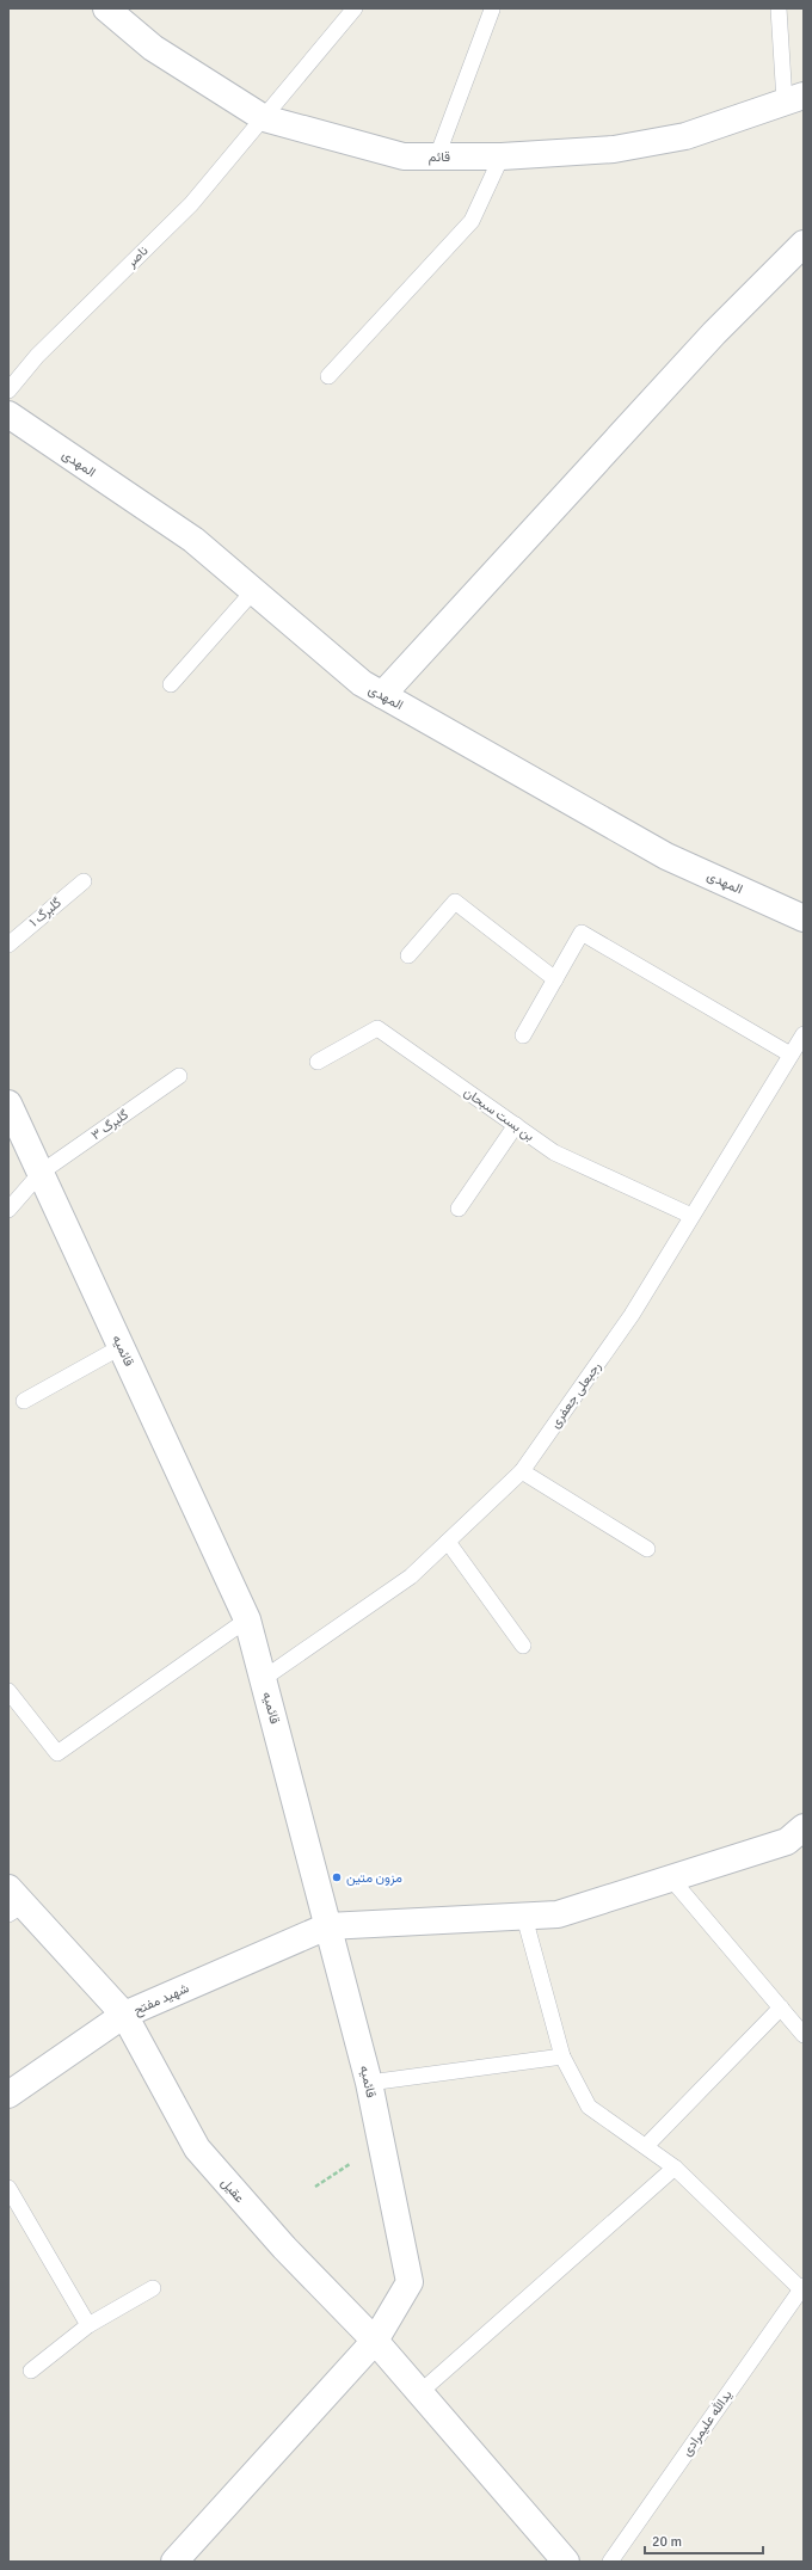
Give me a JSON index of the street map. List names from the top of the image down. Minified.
{"streets":{"street":["قائم","المهدی","قائمیه","شهید مفتح","عقیل"],"lane":["ناصر","گلبرگ ۱","بن بست سبحان","گلبرگ ۳","رجبعلی جعفری","یدالله علیمرادی"]},"crossings":[["قائم","ناصر"],["بن بست سبحان","رجبعلی جعفری"],["گلبرگ ۳","قائمیه"],["قائمیه","رجبعلی جعفری"],["قائمیه","شهید مفتح"],["قائمیه","عقیل"],["شهید مفتح","عقیل"]],"places":["مزون متین"],"scale_bar":"20 m"}
